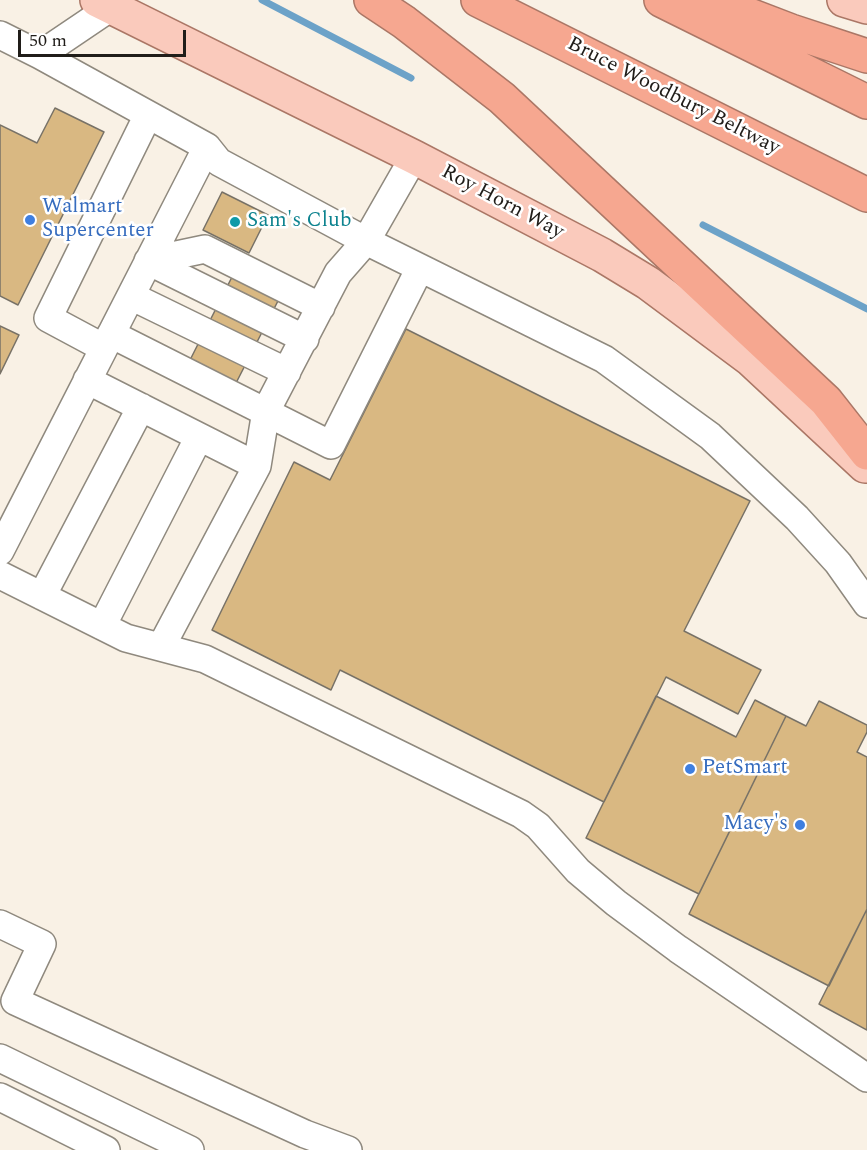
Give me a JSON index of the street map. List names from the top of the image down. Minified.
{"streets":{"highway":["Bruce Woodbury Beltway"],"main road":["Roy Horn Way"]},"places":["Walmart Supercenter","Sam's Club","PetSmart","Macy's"],"scale_bar":"50 m"}
